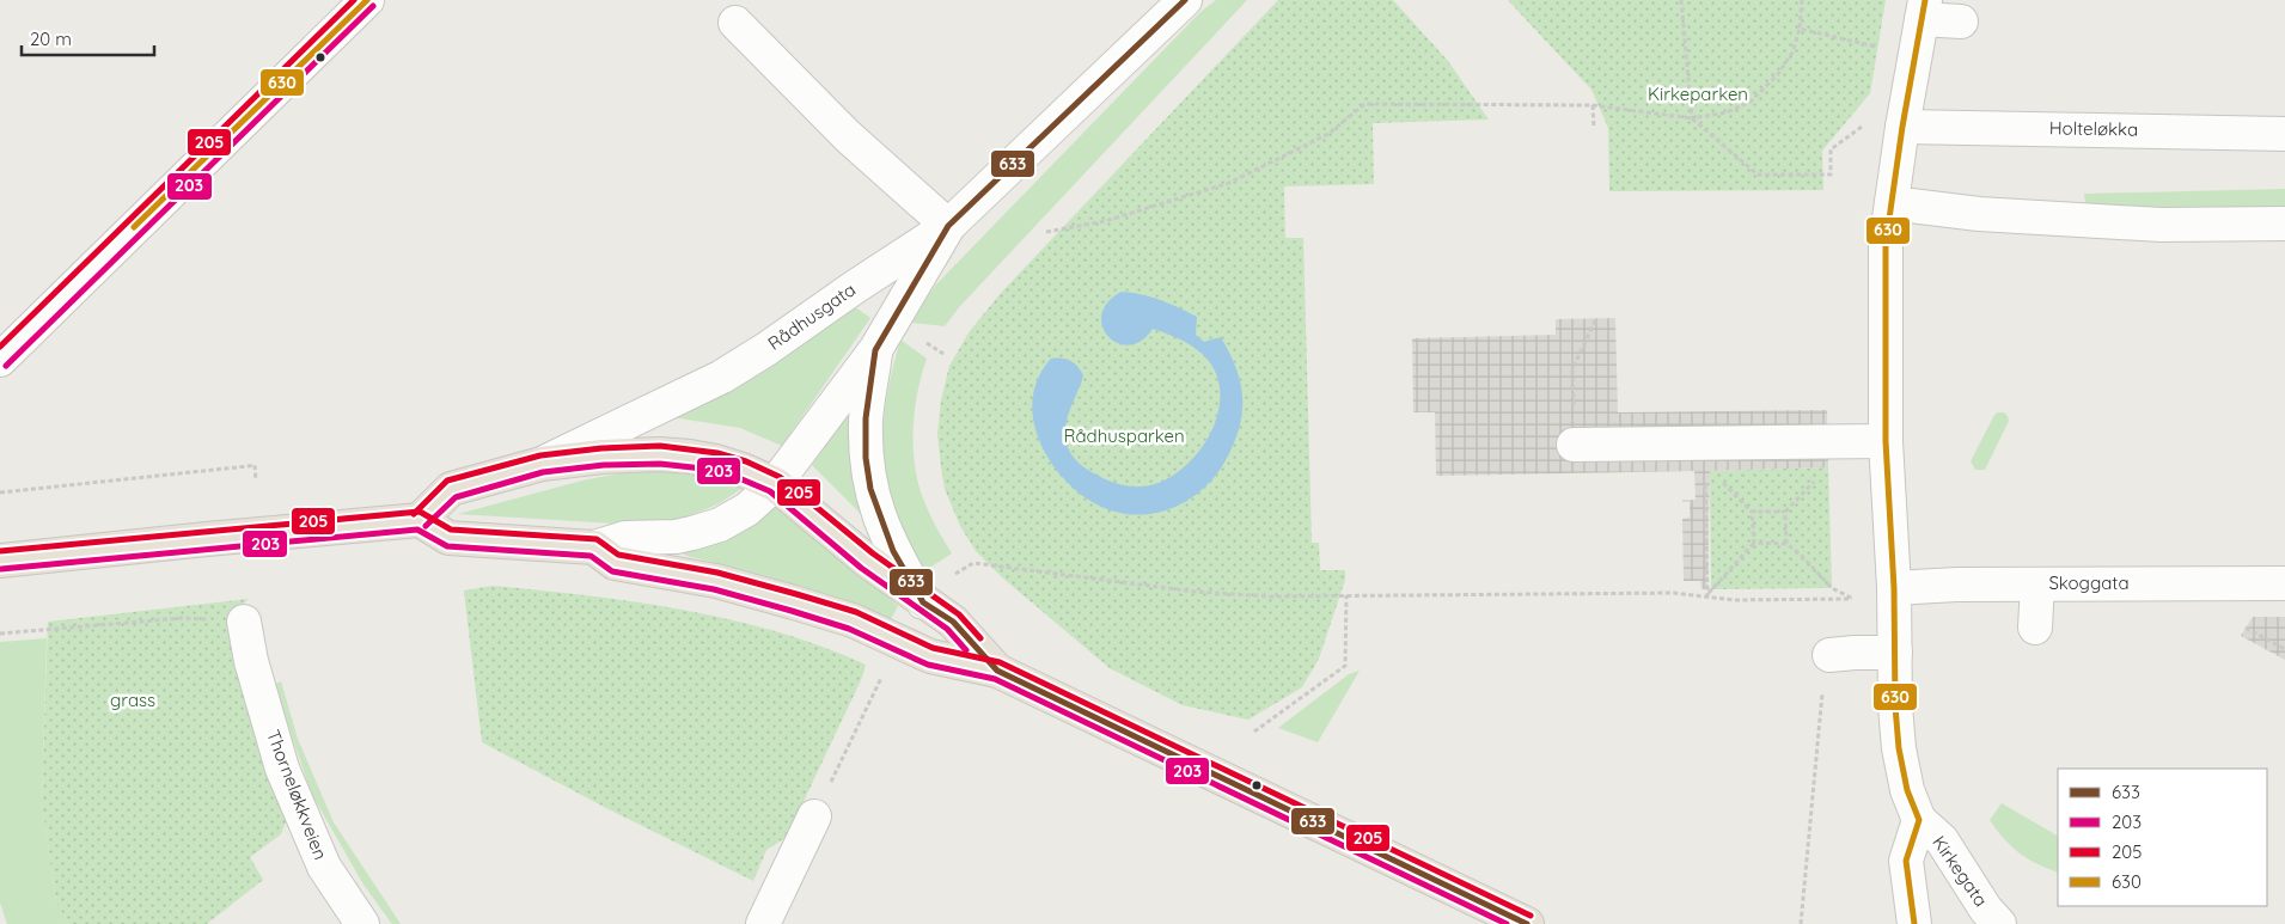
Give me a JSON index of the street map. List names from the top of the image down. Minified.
{"streets":{"street":["Holteløkka","Rådhusgata","Skoggata","Thorneløkkveien","Kirkegata"]},"crossings":[["Holteløkka","Kirkegata"],["Skoggata","Kirkegata"]],"parks":["Kirkeparken","Rådhusparken","grass"],"lines":["transit line 633","transit line 205","transit line 630","transit line 203"],"legend":["633","203","205","630"],"scale_bar":"20 m"}
